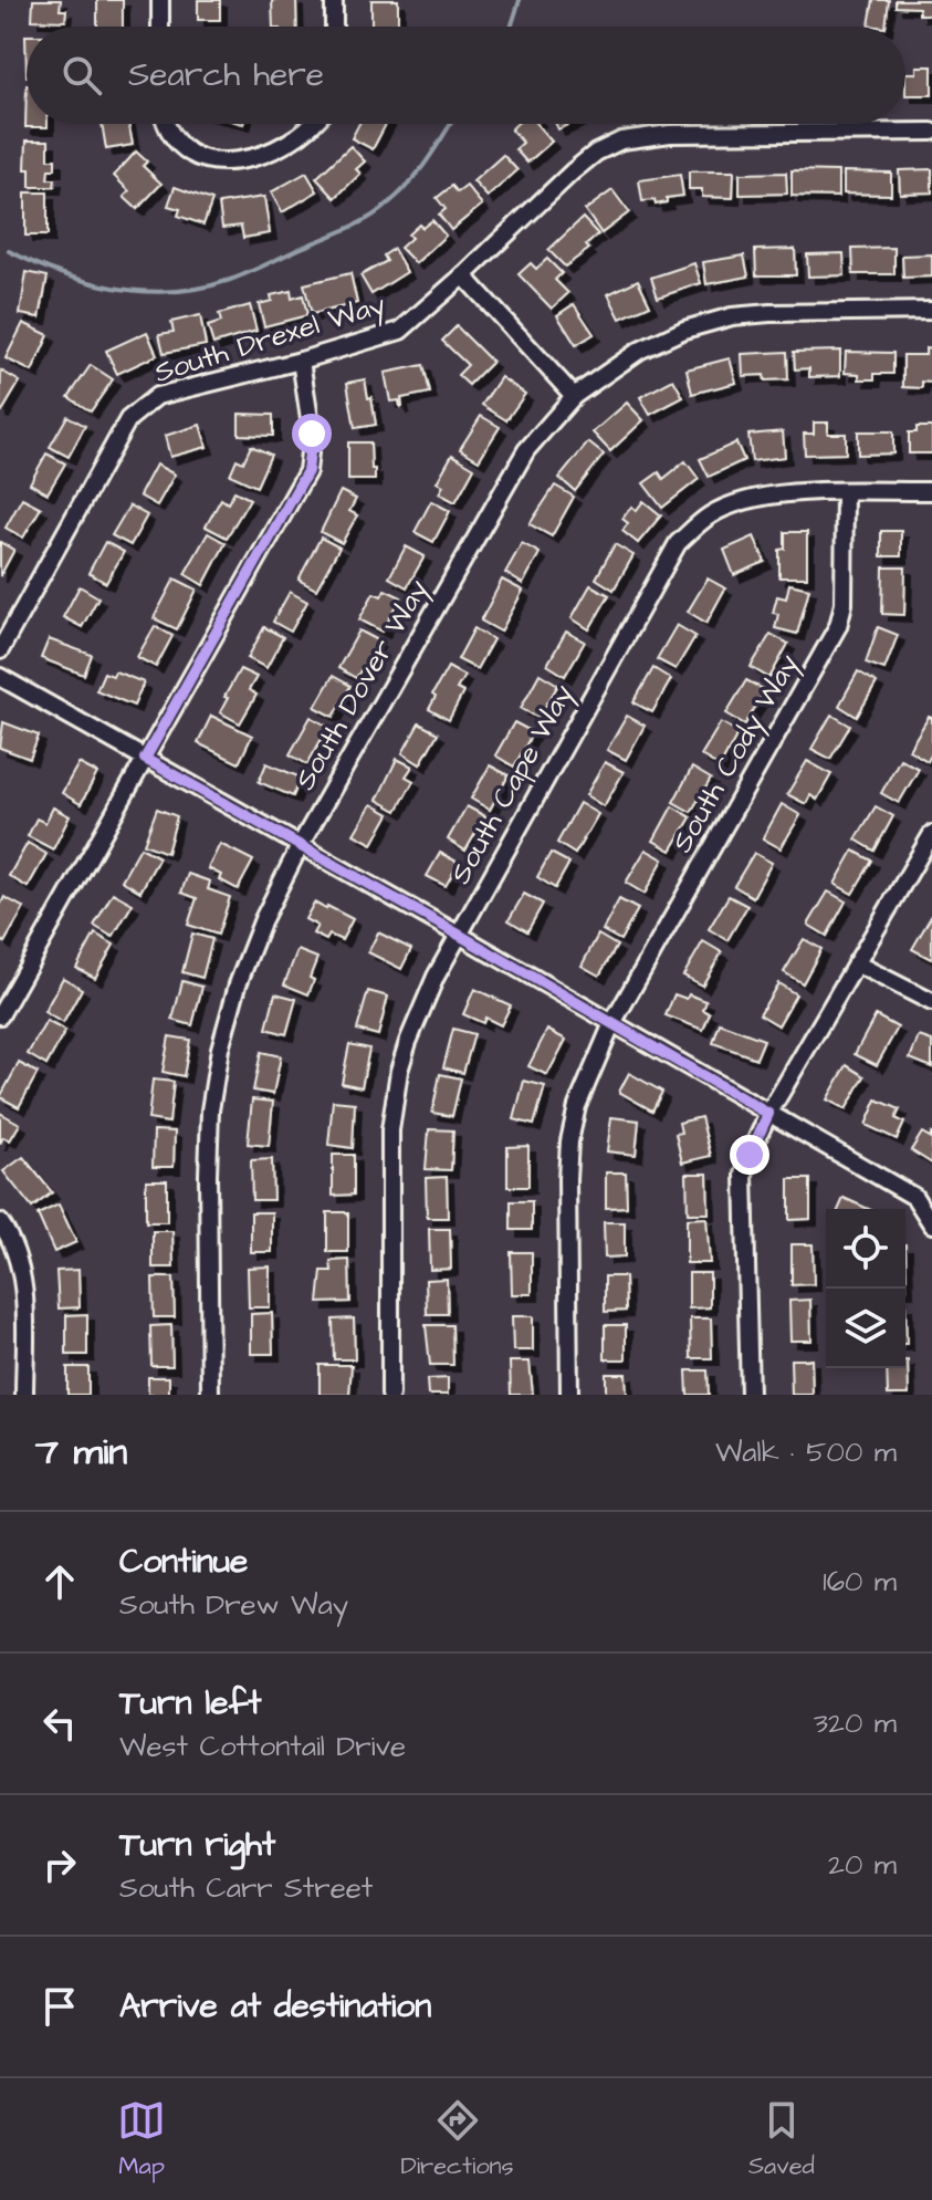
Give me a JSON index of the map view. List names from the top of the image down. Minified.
{"streets":{"street":["South Drexel Way","South Dover Way","South Cody Way","South Cape Way"]},"crossings":[["South Cody Way","South Cape Way"]],"page":{"search":"Search here","heading":["7 min","Walk · 500 m"],"list":[["Continue","South Drew Way","160 m"],["Turn left","West Cottontail Drive","320 m"],["Turn right","South Carr Street","20 m"],"Arrive at destination"],"nav":["Map","Directions","Saved"]}}
